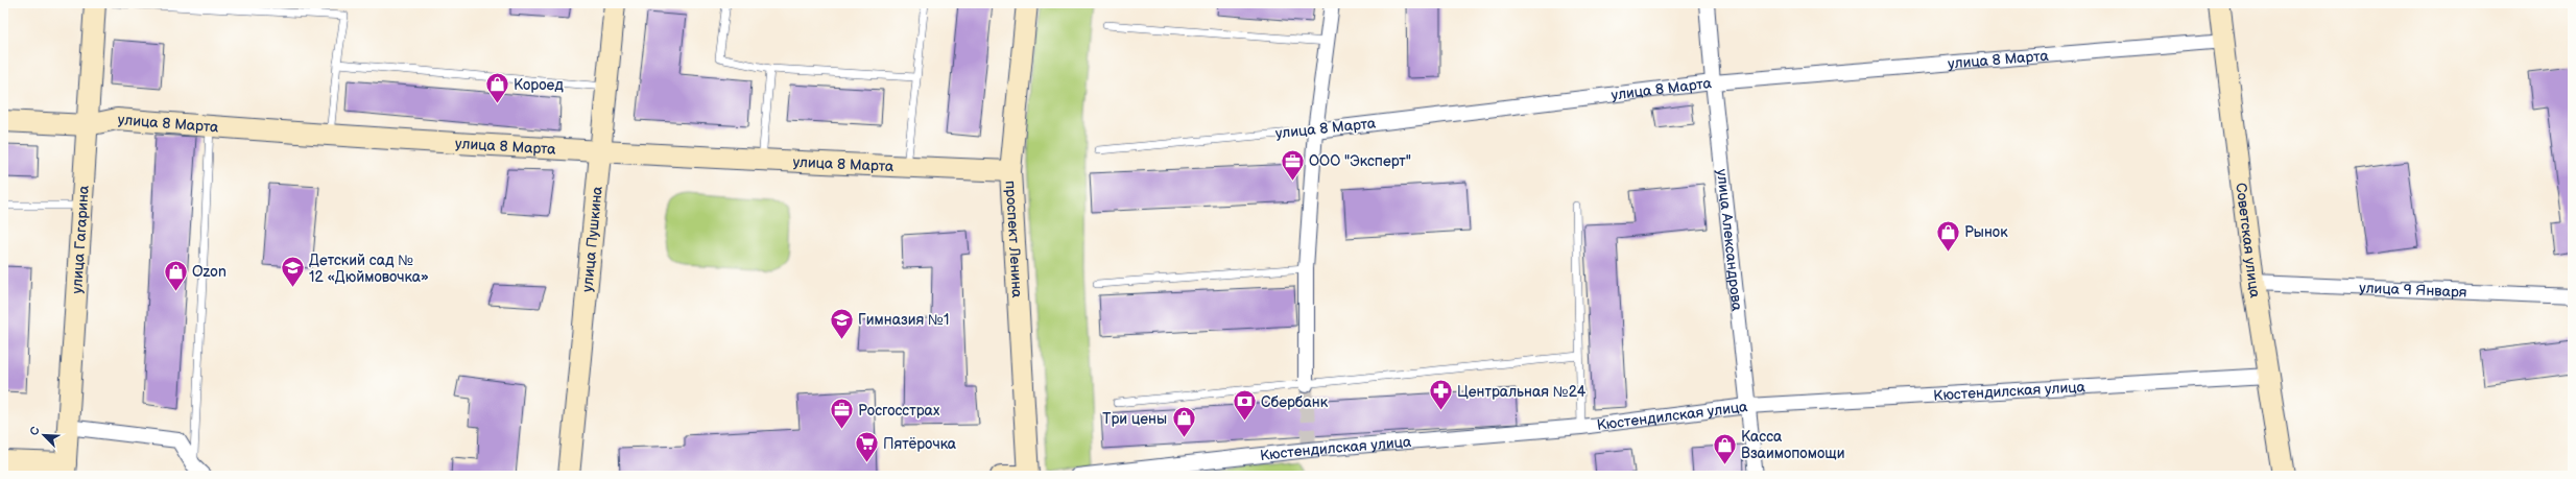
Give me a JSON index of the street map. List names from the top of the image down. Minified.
{"streets":{"street":["улица 8 Марта","проспект Ленина","улица Гагарина","улица Пушкина","улица Александрова","Советская улица","улица 9 Января","Кюстендилская улица"]},"crossings":[["улица 8 Марта","проспект Ленина"],["улица 8 Марта","улица Гагарина"],["улица 8 Марта","улица Пушкина"],["улица 8 Марта","улица Александрова"],["улица 8 Марта","Советская улица"],["улица Александрова","Кюстендилская улица"],["Советская улица","улица 9 Января"],["Советская улица","Кюстендилская улица"]],"places":{"shop":["Короед","Рынок","Ozon","Три цены","Касса Взаимопомощи"],"office":["ООО \"Эксперт\"","Росгосстрах"],"school or university":["Детский сад № 12 «Дюймовочка»","Гимназия №1"],"pharmacy":["Центральная №24"],"bank":["Сбербанк"],"supermarket":["Пятёрочка"]},"north":"top left"}
